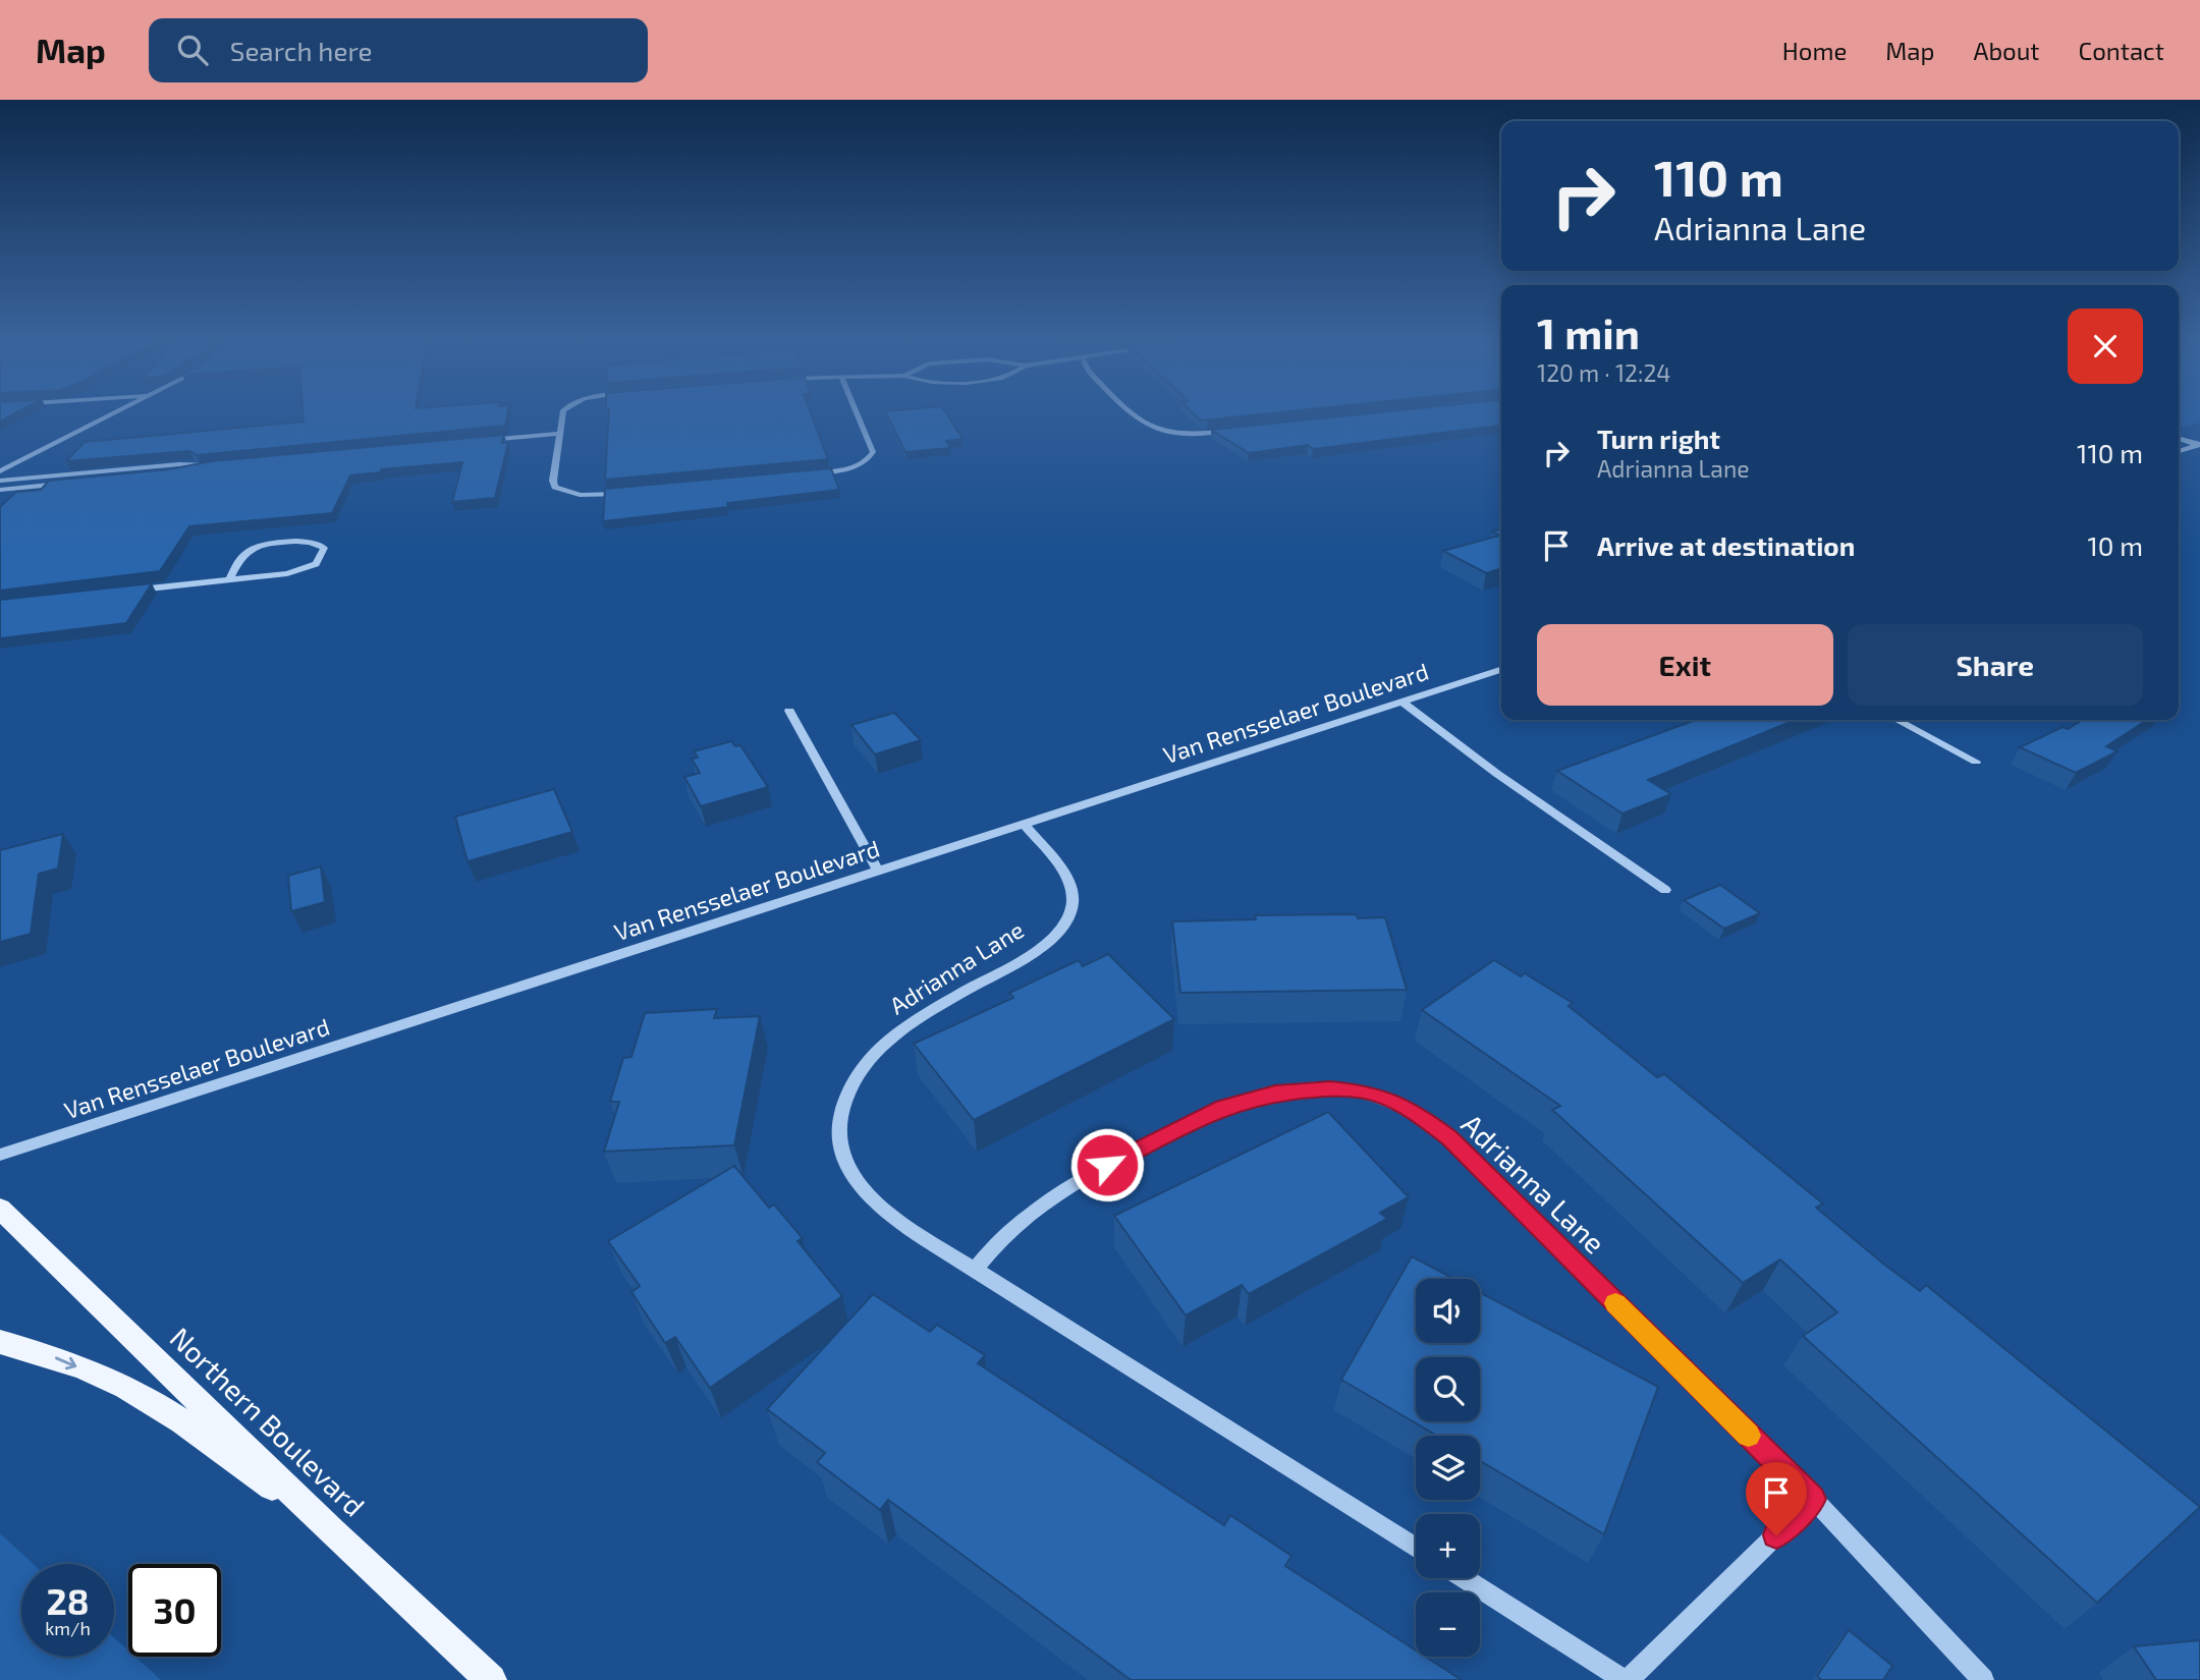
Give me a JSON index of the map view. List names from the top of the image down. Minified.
{"streets":{"main road":["Northern Boulevard"],"street":["Van Rensselaer Boulevard","Adrianna Lane"]},"crossings":[["Van Rensselaer Boulevard","Adrianna Lane"]],"page":{"header":"Map","search":"Search here","nav":["Home","Map","About","Contact"],"turn":["110 m","Adrianna Lane"],"heading":["1 min","120 m · 12:24"],"list":[{"name":"Turn right","note":"Adrianna Lane","value":"110 m"},{"name":"Arrive at destination","value":"10 m"}],"buttons":["Exit","Share"],"map_buttons":["+","−"],"speed":"28 km/h","limit":"30"}}
